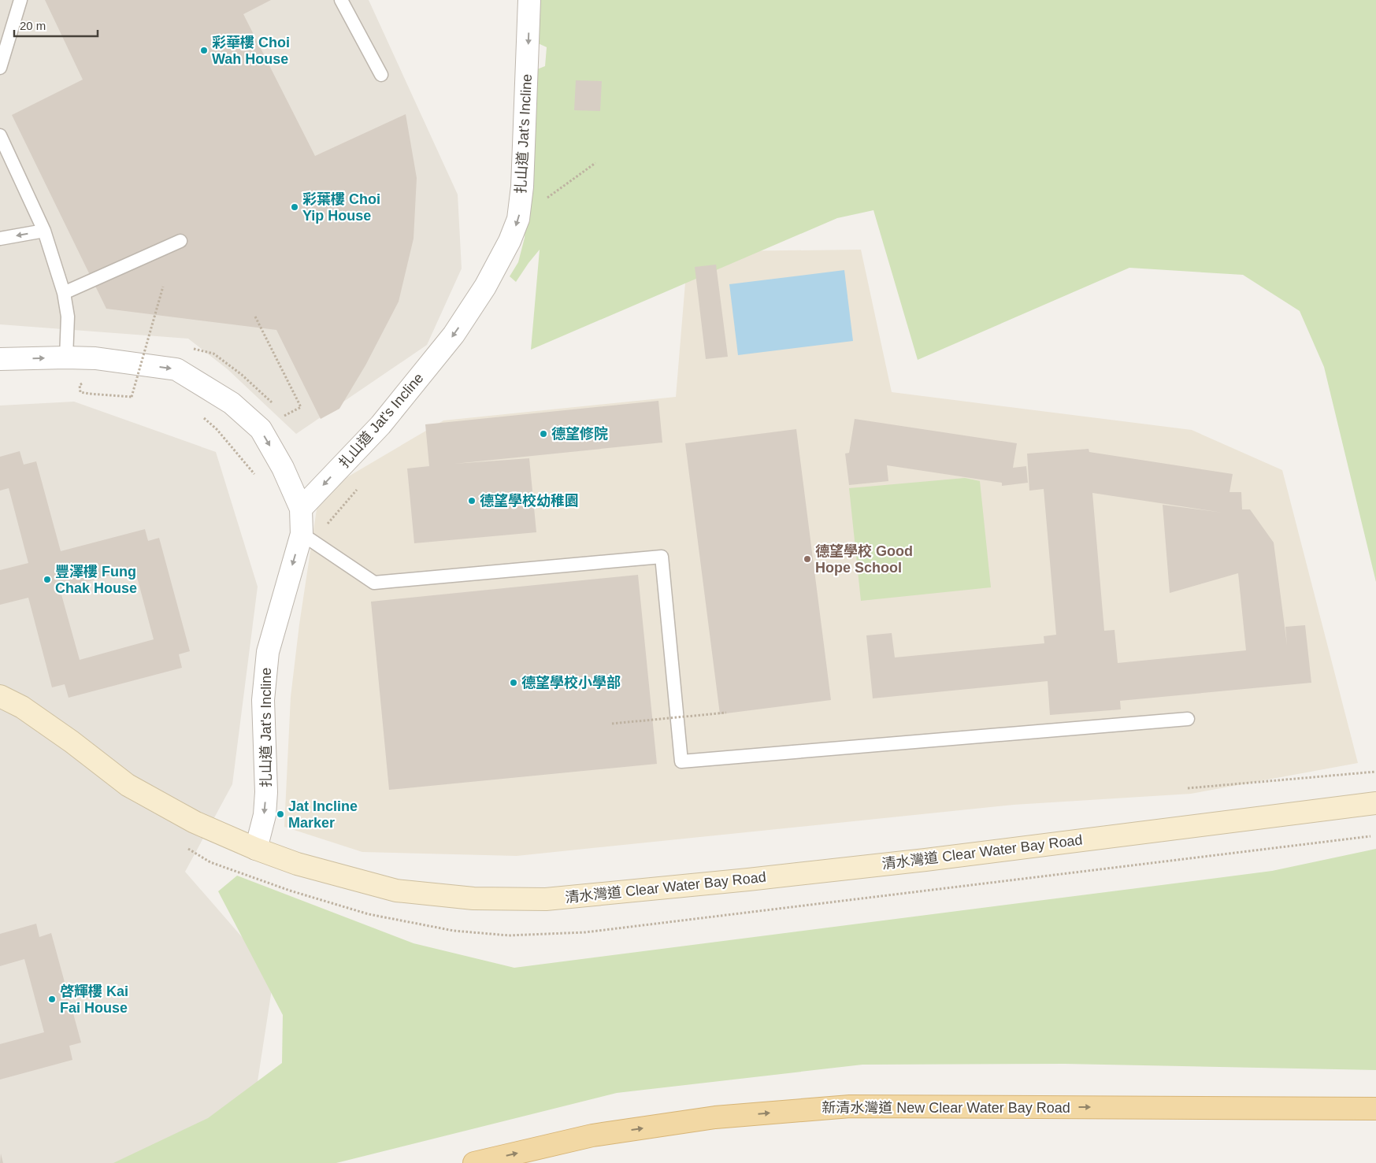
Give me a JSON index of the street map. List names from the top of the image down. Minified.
{"streets":{"main road":["清水灣道 Clear Water Bay Road","新清水灣道 New Clear Water Bay Road"],"street":["扎山道 Jat's Incline"]},"crossings":[["扎山道 Jat's Incline","清水灣道 Clear Water Bay Road"]],"one_way":["扎山道 Jat's Incline","新清水灣道 New Clear Water Bay Road"],"places":["彩華樓 Choi Wah House","彩葉樓 Choi Yip House","德望修院","德望學校幼稚園","德望學校 Good Hope School","豐澤樓 Fung Chak House","德望學校小學部","Jat Incline Marker","啓輝樓 Kai Fai House"],"scale_bar":"20 m"}
